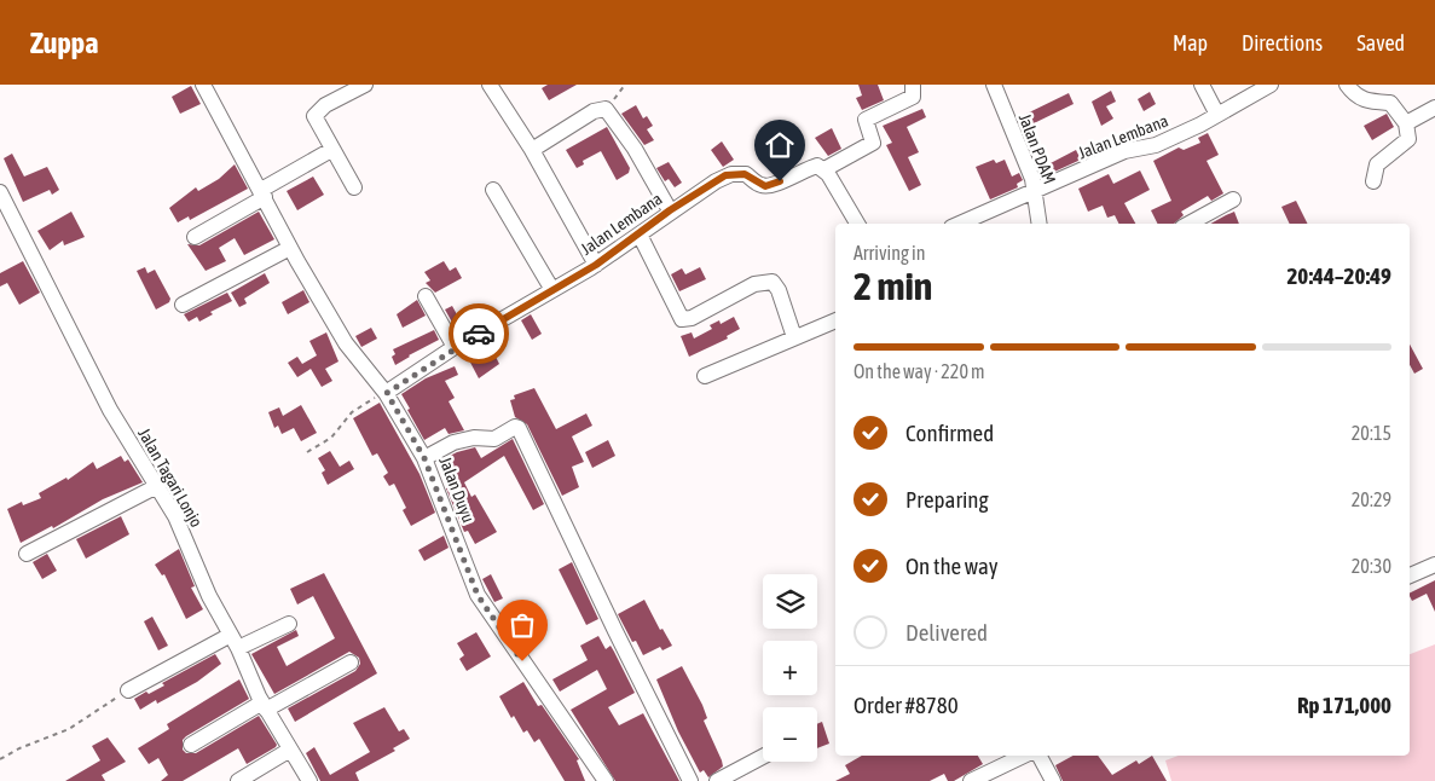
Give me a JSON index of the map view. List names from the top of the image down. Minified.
{"streets":{"street":["Jalan Lembana","Jalan PDAM","Jalan Tagari Lonjo","Jalan Duyu"]},"crossings":[["Jalan Lembana","Jalan PDAM"],["Jalan Lembana","Jalan Duyu"]],"page":{"header":"Zuppa","nav":["Map","Directions","Saved"],"heading":["2 min","Arriving in","20:44–20:49"],"panel":["Order #8780","Rp 171,000"],"bar":"On the way · 220 m","list":[["Confirmed","20:15"],["Preparing","20:29"],["On the way","20:30"],"Delivered"],"map_buttons":["+","−"]}}
